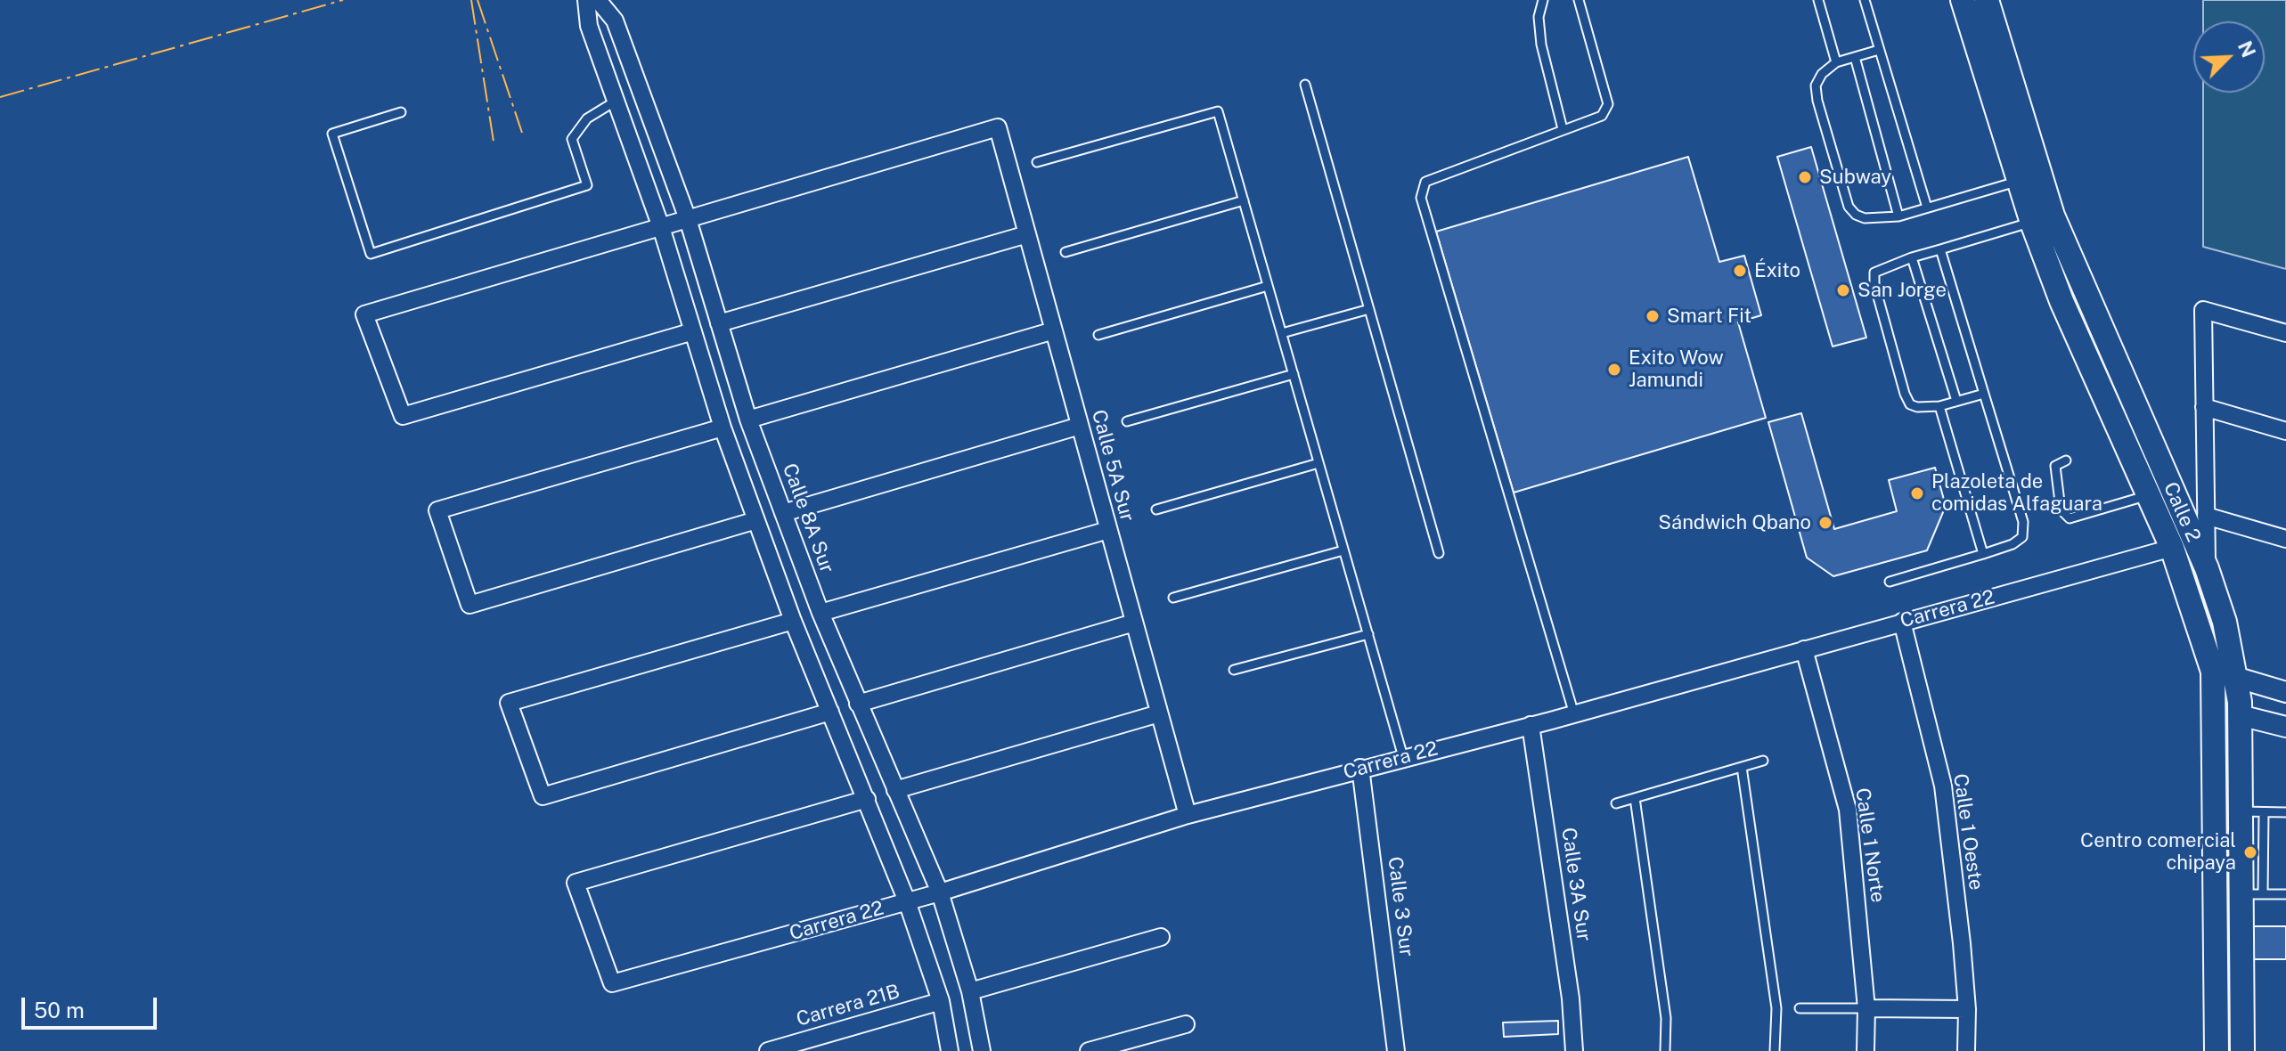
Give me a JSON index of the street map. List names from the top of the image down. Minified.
{"streets":{"main road":["Calle 2"],"street":["Calle 5A Sur","Calle 8A Sur","Carrera 22","Calle 1 Oeste","Calle 1 Norte","Calle 3A Sur","Calle 3 Sur","Carrera 21B"]},"crossings":[["Calle 5A Sur","Calle 8A Sur"],["Calle 5A Sur","Carrera 22"],["Calle 2","Carrera 22"],["Calle 8A Sur","Carrera 22"],["Carrera 22","Calle 1 Oeste"],["Carrera 22","Calle 1 Norte"],["Carrera 22","Calle 3A Sur"],["Carrera 22","Calle 3 Sur"]],"places":["Subway","Éxito","San Jorge","Smart Fit","Exito Wow Jamundi","Plazoleta de comidas Alfaguara","Sándwich Qbano","Centro comercial chipaya"],"scale_bar":"50 m","north":"top right"}
